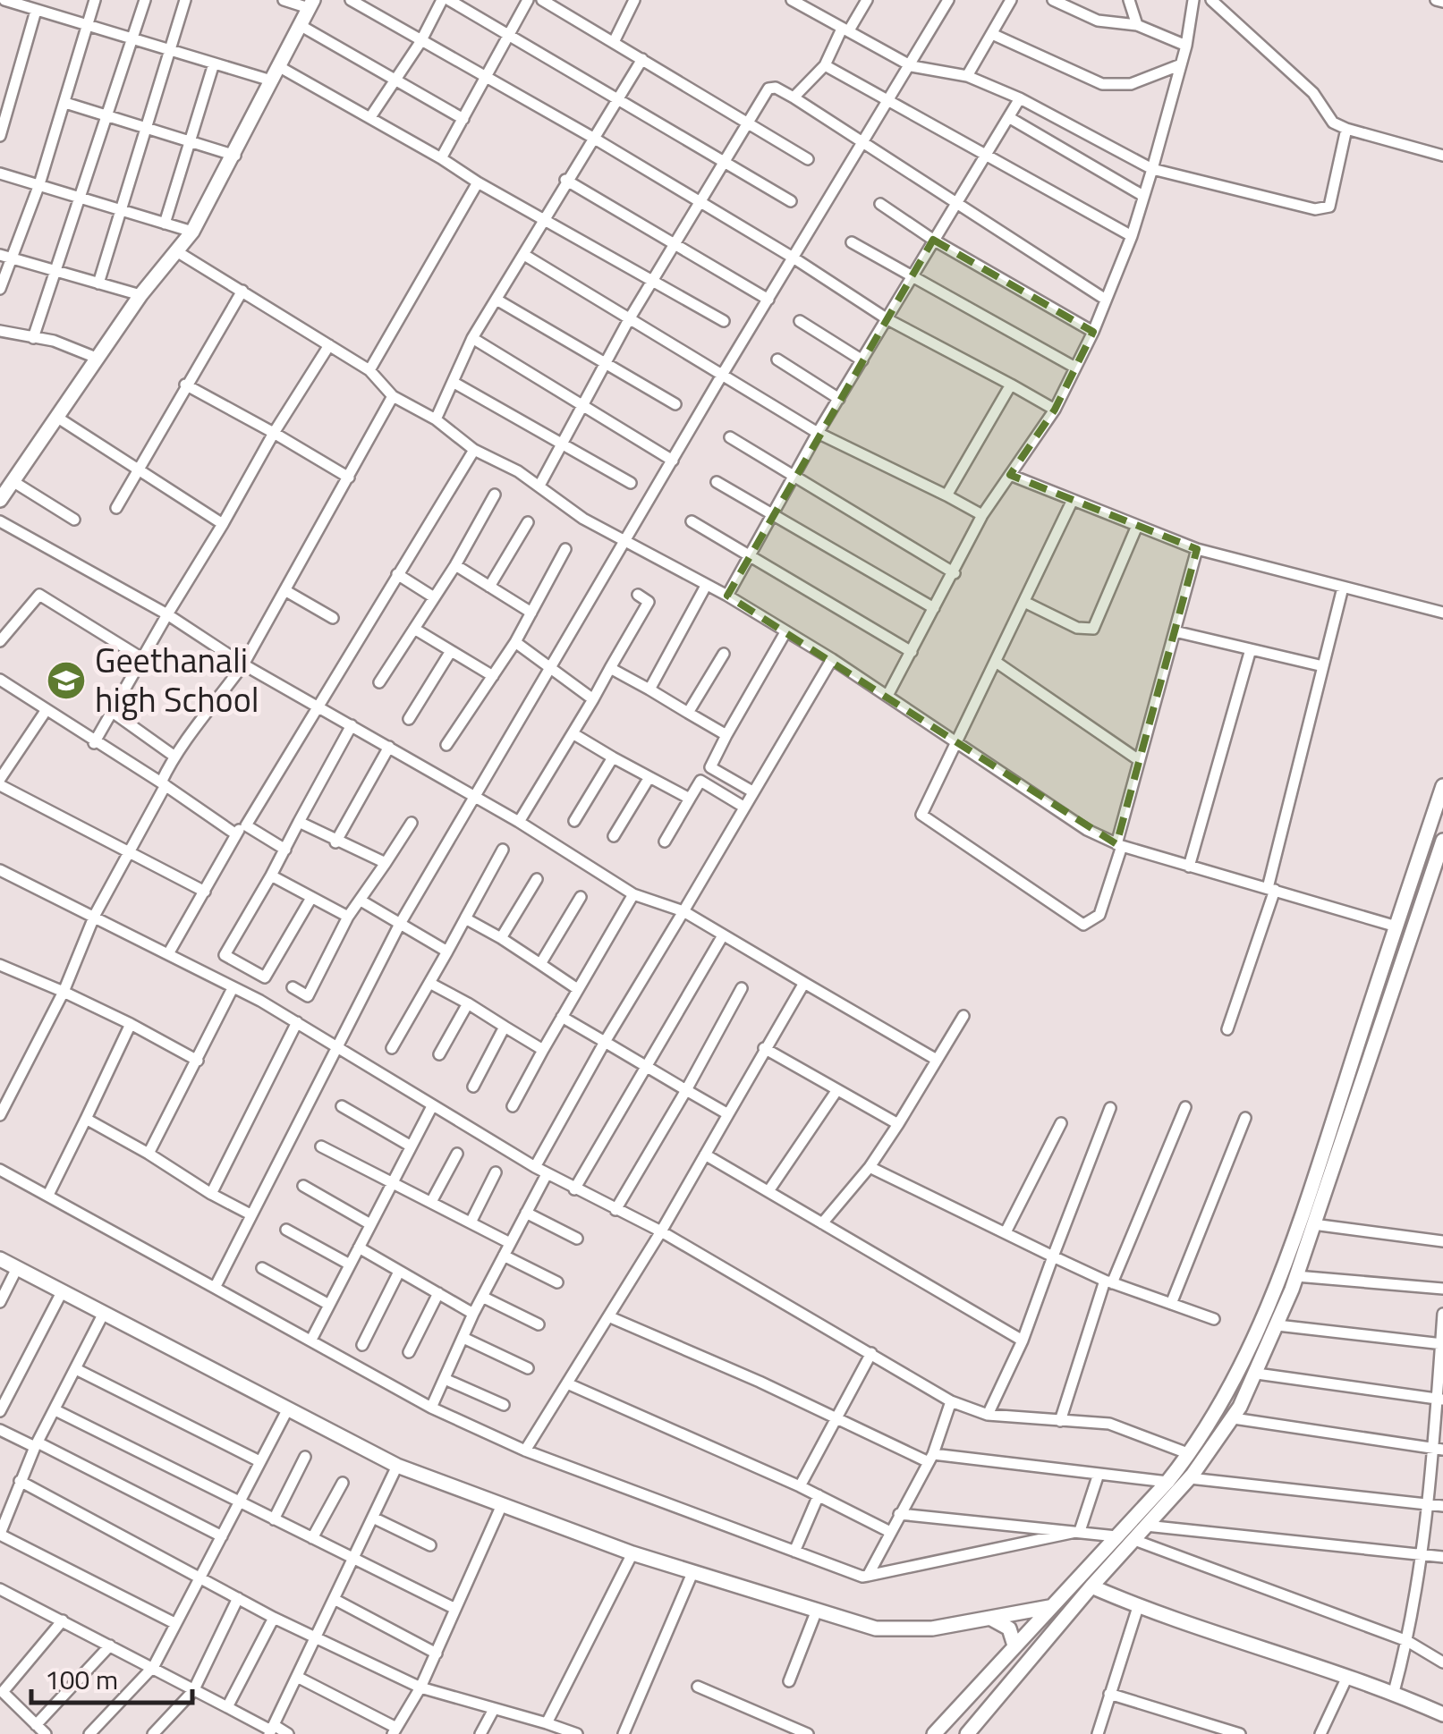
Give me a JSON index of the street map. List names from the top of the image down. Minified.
{"places":{"school or university":["Geethanali high School"]},"scale_bar":"100 m"}
